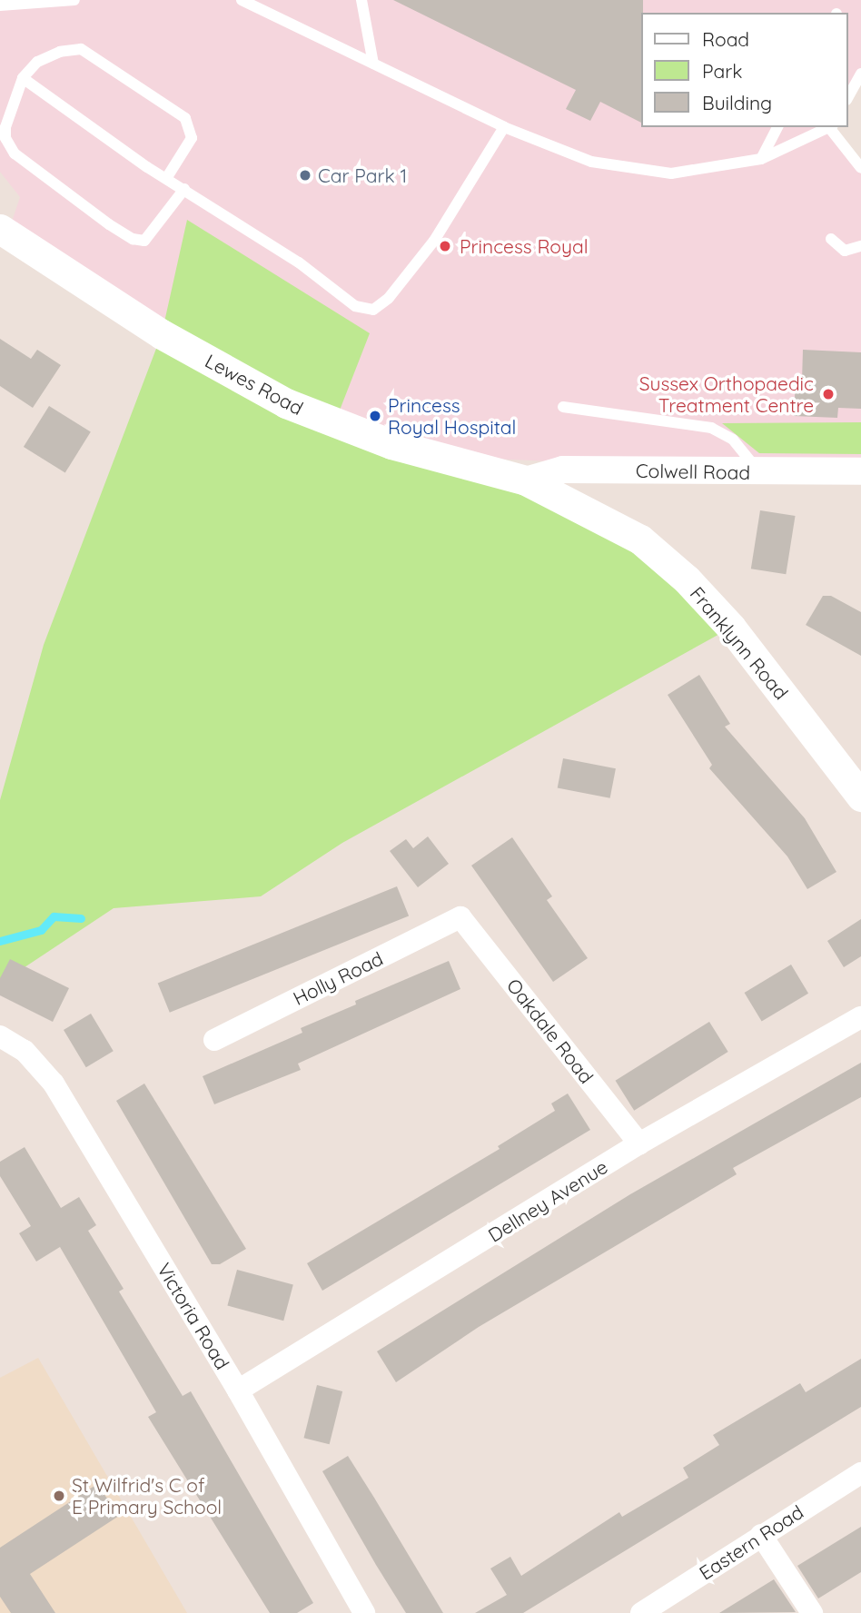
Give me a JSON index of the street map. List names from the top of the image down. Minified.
{"streets":{"main road":["Lewes Road","Franklynn Road"],"street":["Colwell Road","Holly Road","Oakdale Road","Dellney Avenue","Victoria Road","Eastern Road"]},"crossings":[["Lewes Road","Colwell Road"],["Lewes Road","Franklynn Road"],["Colwell Road","Franklynn Road"],["Holly Road","Oakdale Road"],["Oakdale Road","Dellney Avenue"],["Dellney Avenue","Victoria Road"]],"places":["Car Park 1","Princess Royal","Sussex Orthopaedic Treatment Centre","Princess Royal Hospital","St Wilfrid's C of E Primary School"],"legend":["Road","Park","Building"]}
